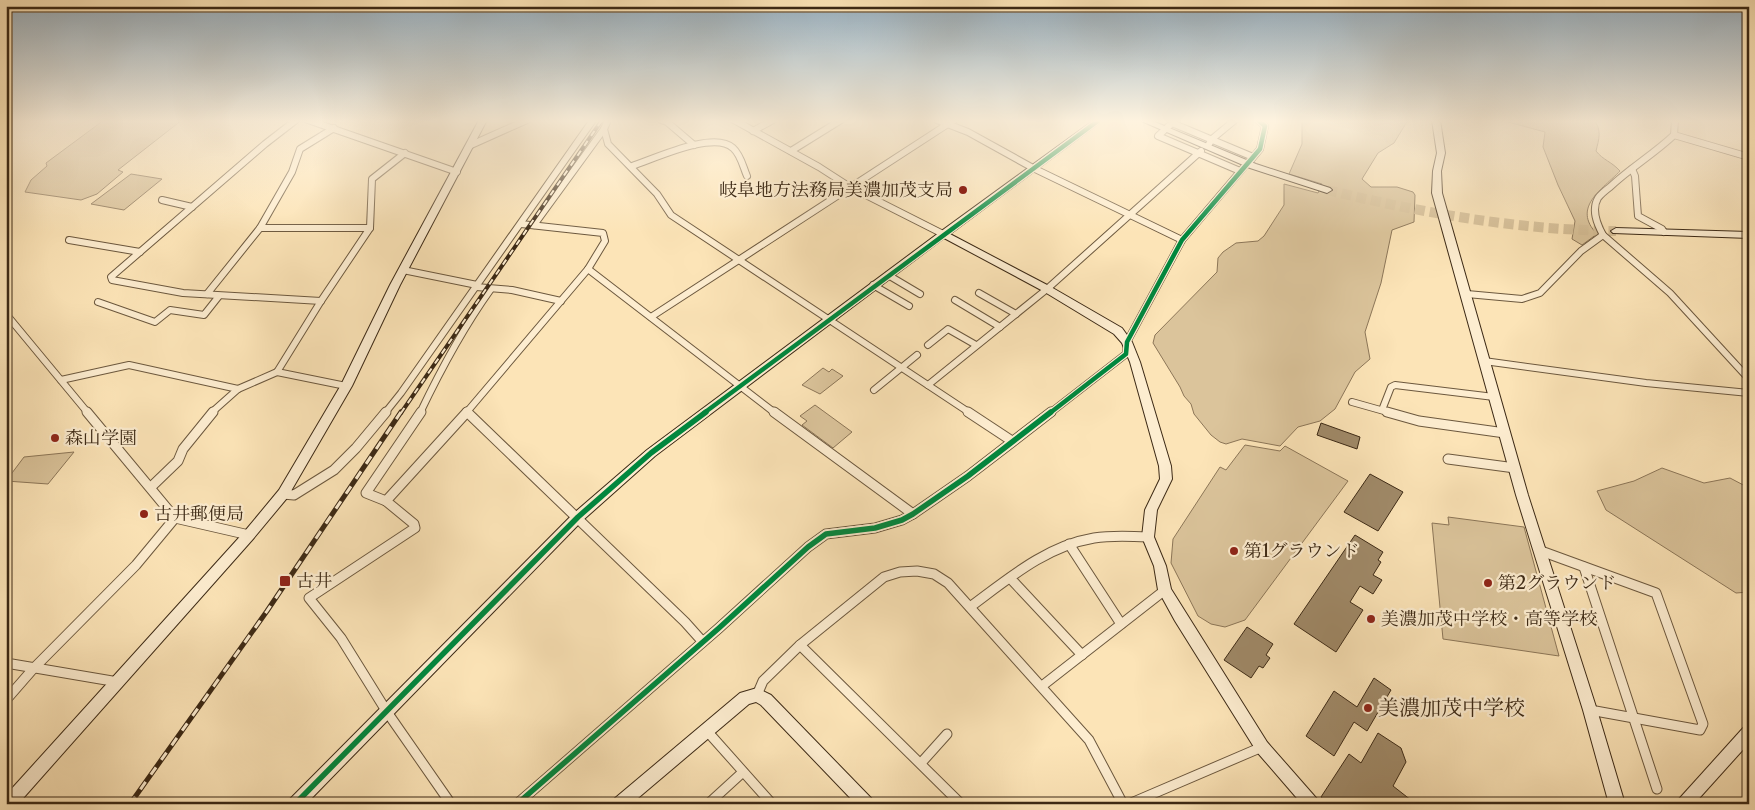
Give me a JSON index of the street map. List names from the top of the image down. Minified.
{"places":{"other":["岐阜地方法務局美濃加茂支局","森山学園","古井郵便局","第1グラウンド","第2グラウンド","美濃加茂中学校・高等学校","美濃加茂中学校"],"transit":["古井"]}}
